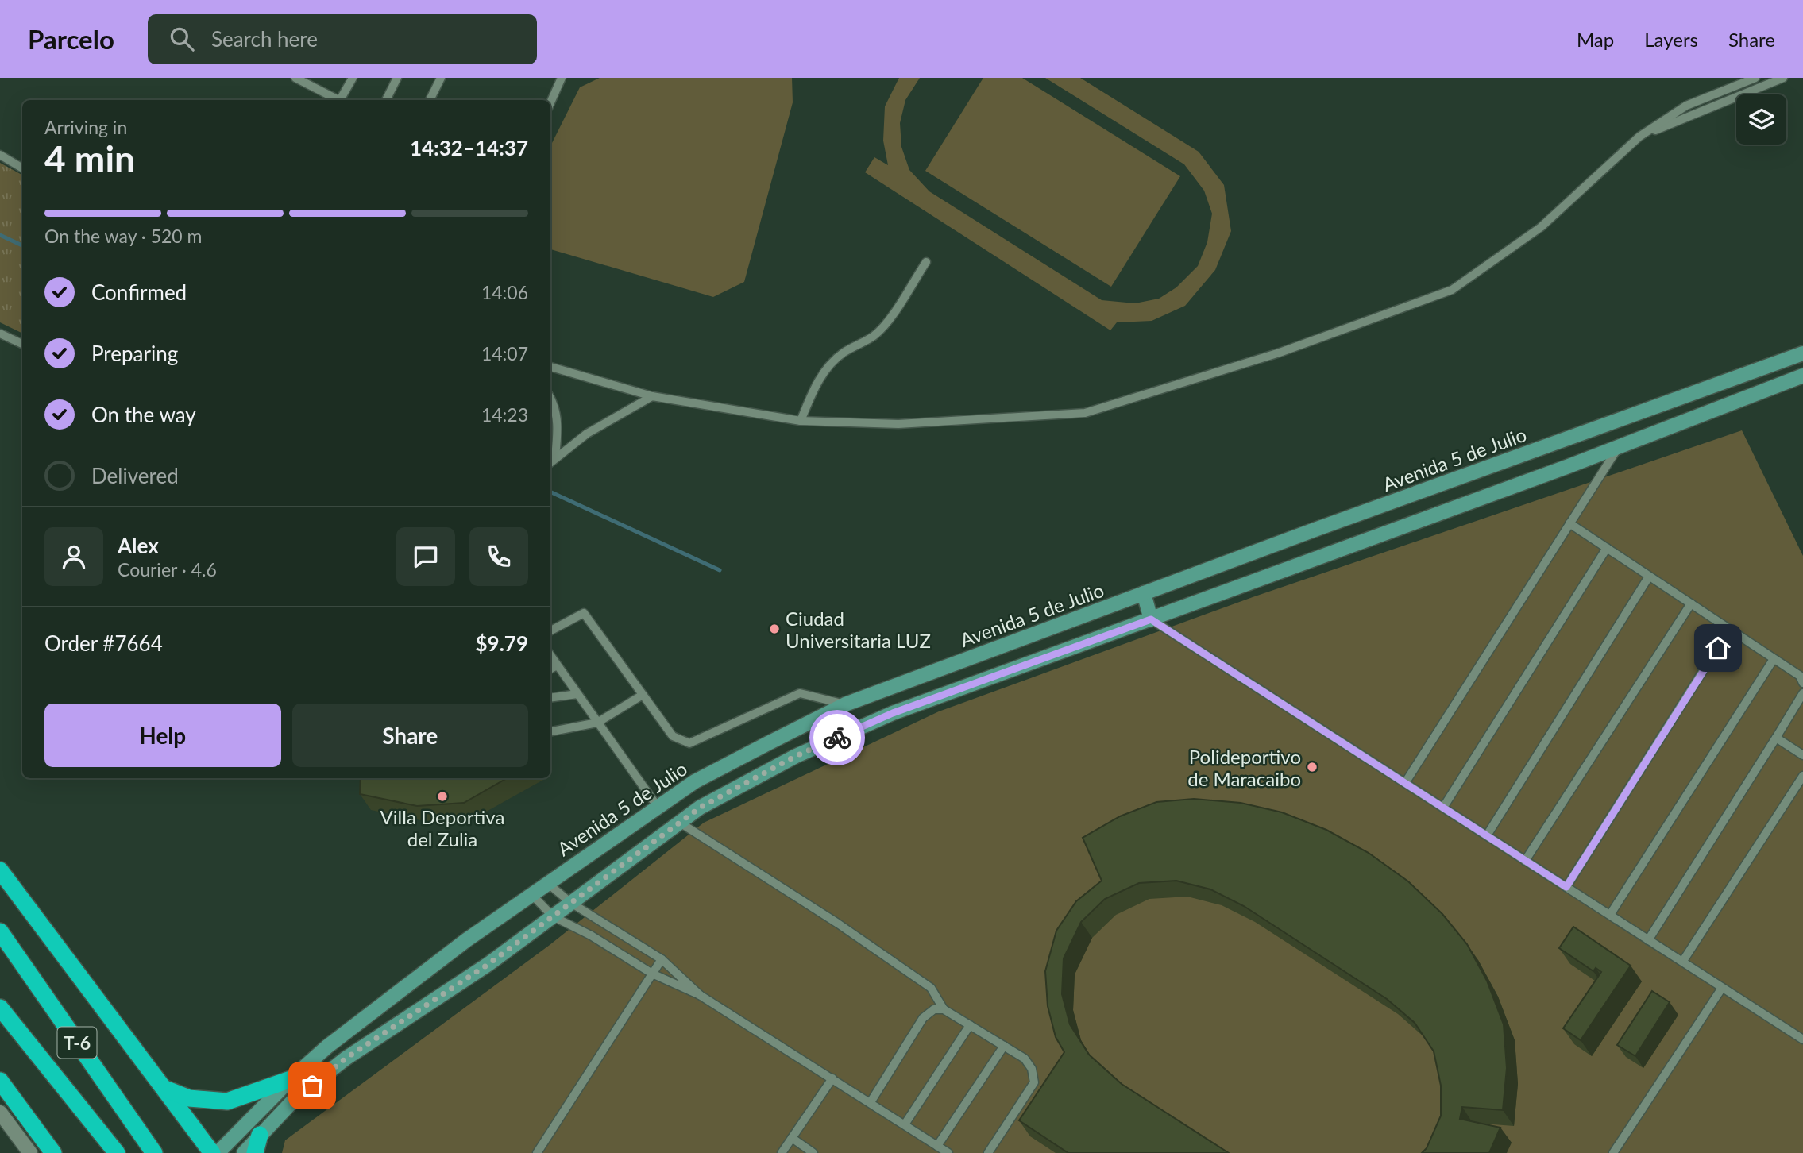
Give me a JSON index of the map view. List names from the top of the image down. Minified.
{"streets":{"highway":["T-6"],"main road":["Avenida 5 de Julio"]},"places":["Ciudad Universitaria LUZ","Polideportivo de Maracaibo","Villa Deportiva del Zulia"],"page":{"header":"Parcelo","search":"Search here","nav":["Map","Layers","Share"],"heading":["4 min","Arriving in","14:32–14:37"],"panel":["Alex","Courier · 4.6","Order #7664","$9.79"],"bar":"On the way · 520 m","list":[["Confirmed","14:06"],["Preparing","14:07"],["On the way","14:23"],"Delivered"],"buttons":["Help","Share"]}}
